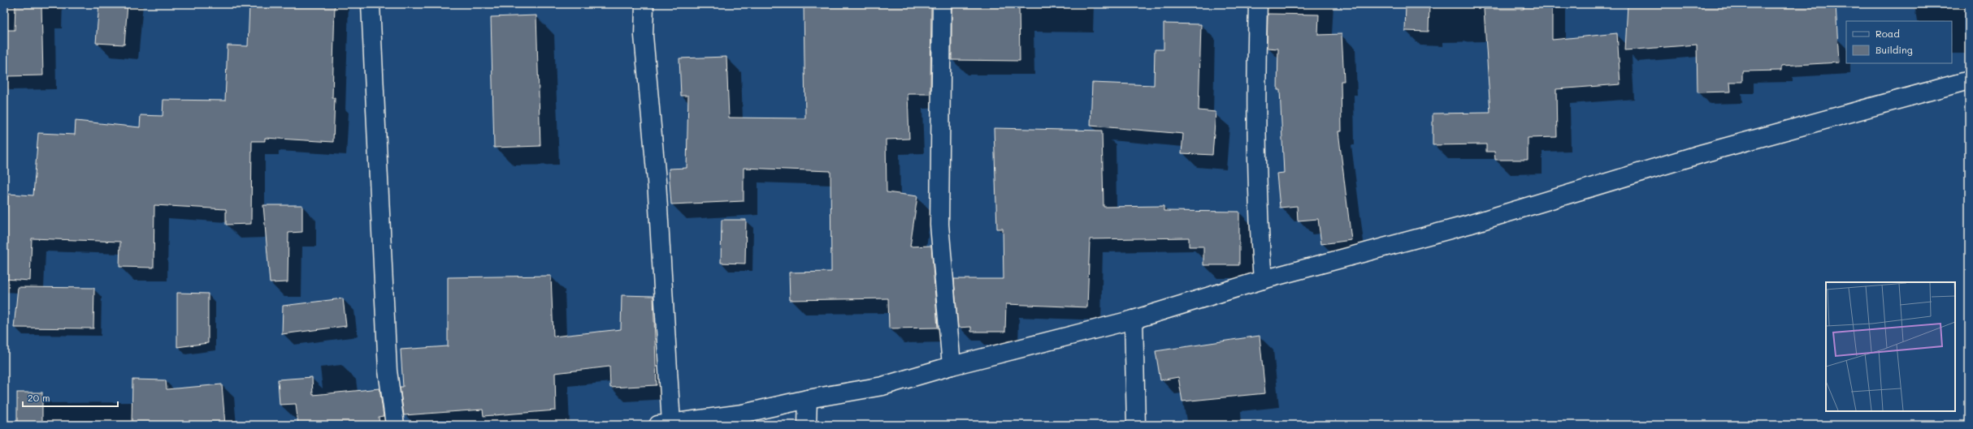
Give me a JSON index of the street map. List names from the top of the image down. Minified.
{"legend":["Road","Building"],"scale_bar":"20 m"}
